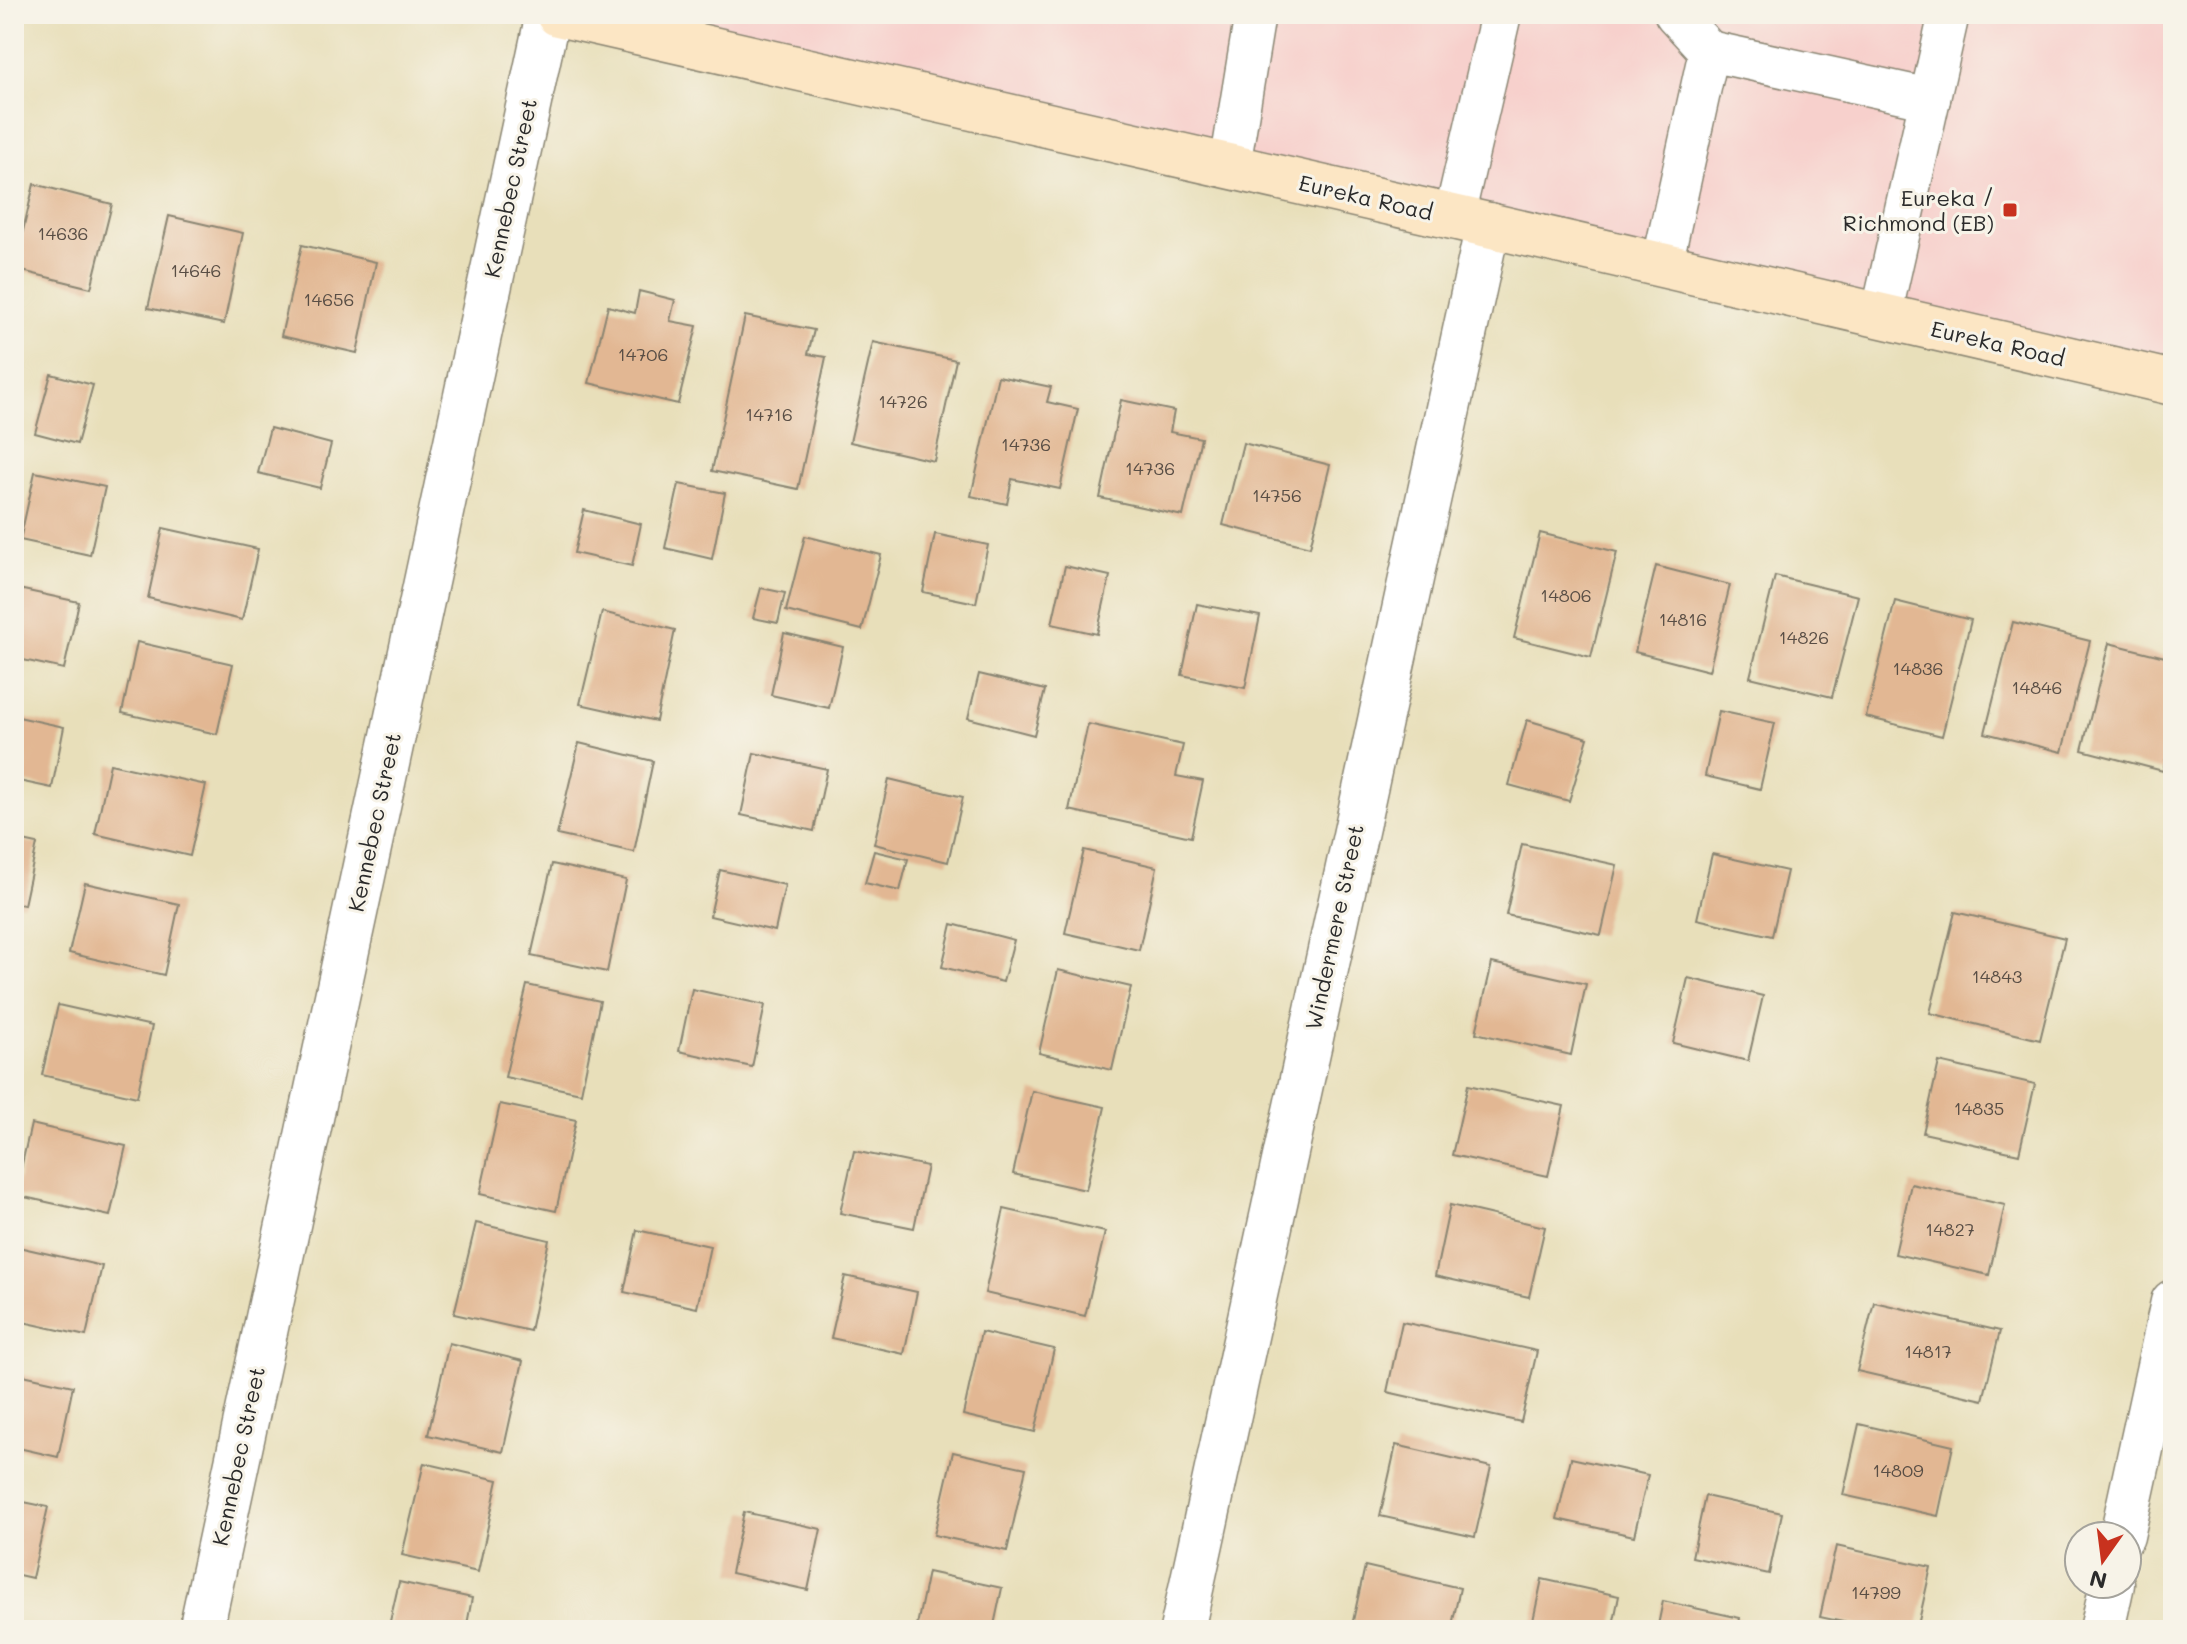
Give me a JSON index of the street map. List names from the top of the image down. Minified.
{"streets":{"main road":["Eureka Road"],"street":["Kennebec Street","Windermere Street"]},"crossings":[["Eureka Road","Windermere Street"]],"places":{"transit":["Eureka / Richmond (EB)"]},"house_numbers":["14636","14646","14656","14706","14726","14716","14736","14736","14756","14806","14816","14826","14836","14846","14843","14835","14827","14817","14809","14799"],"north":"bottom"}
